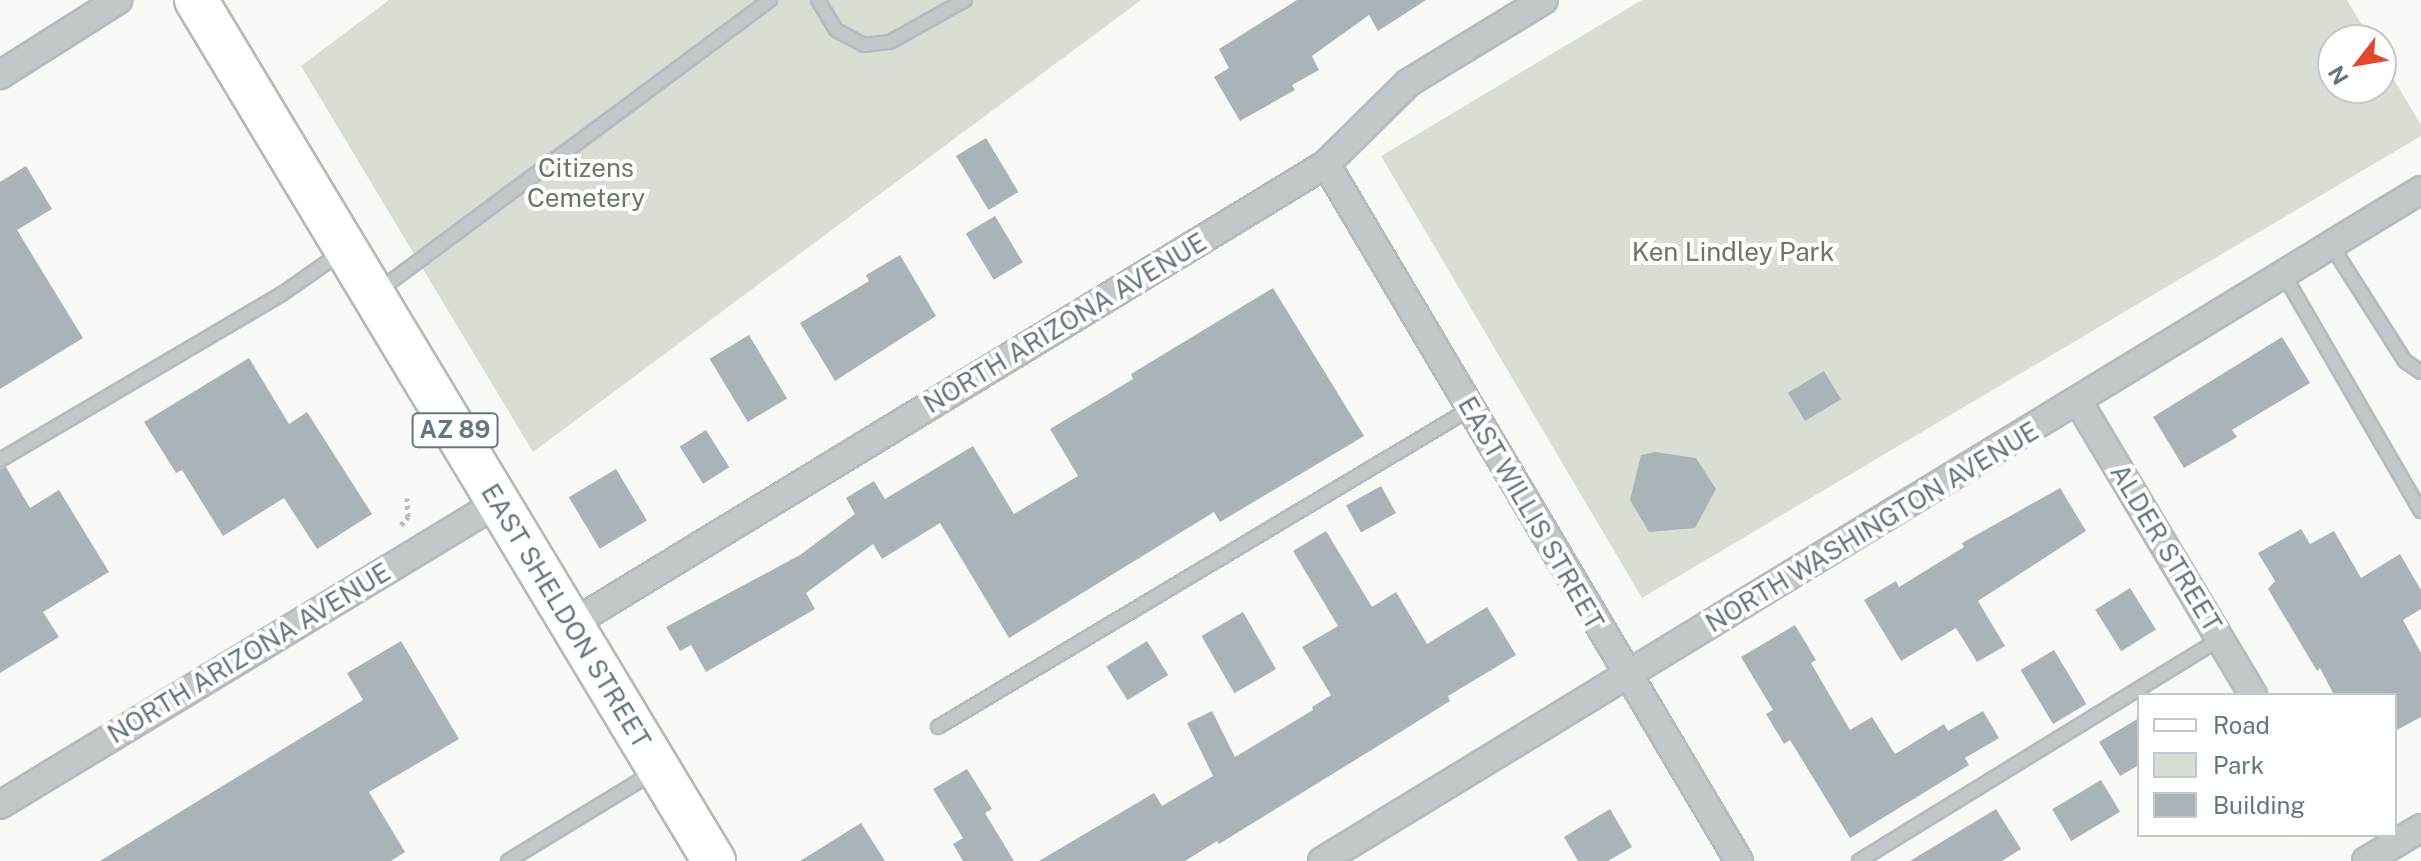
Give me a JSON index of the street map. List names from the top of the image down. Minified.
{"streets":{"main road":["AZ 89","EAST SHELDON STREET"],"street":["NORTH ARIZONA AVENUE","EAST WILLIS STREET","NORTH WASHINGTON AVENUE","ALDER STREET"]},"crossings":[["NORTH ARIZONA AVENUE","EAST WILLIS STREET"],["NORTH ARIZONA AVENUE","EAST SHELDON STREET"],["EAST WILLIS STREET","NORTH WASHINGTON AVENUE"],["NORTH WASHINGTON AVENUE","ALDER STREET"]],"parks":["Citizens Cemetery","Ken Lindley Park"],"legend":["Road","Park","Building"],"north":"bottom left"}
